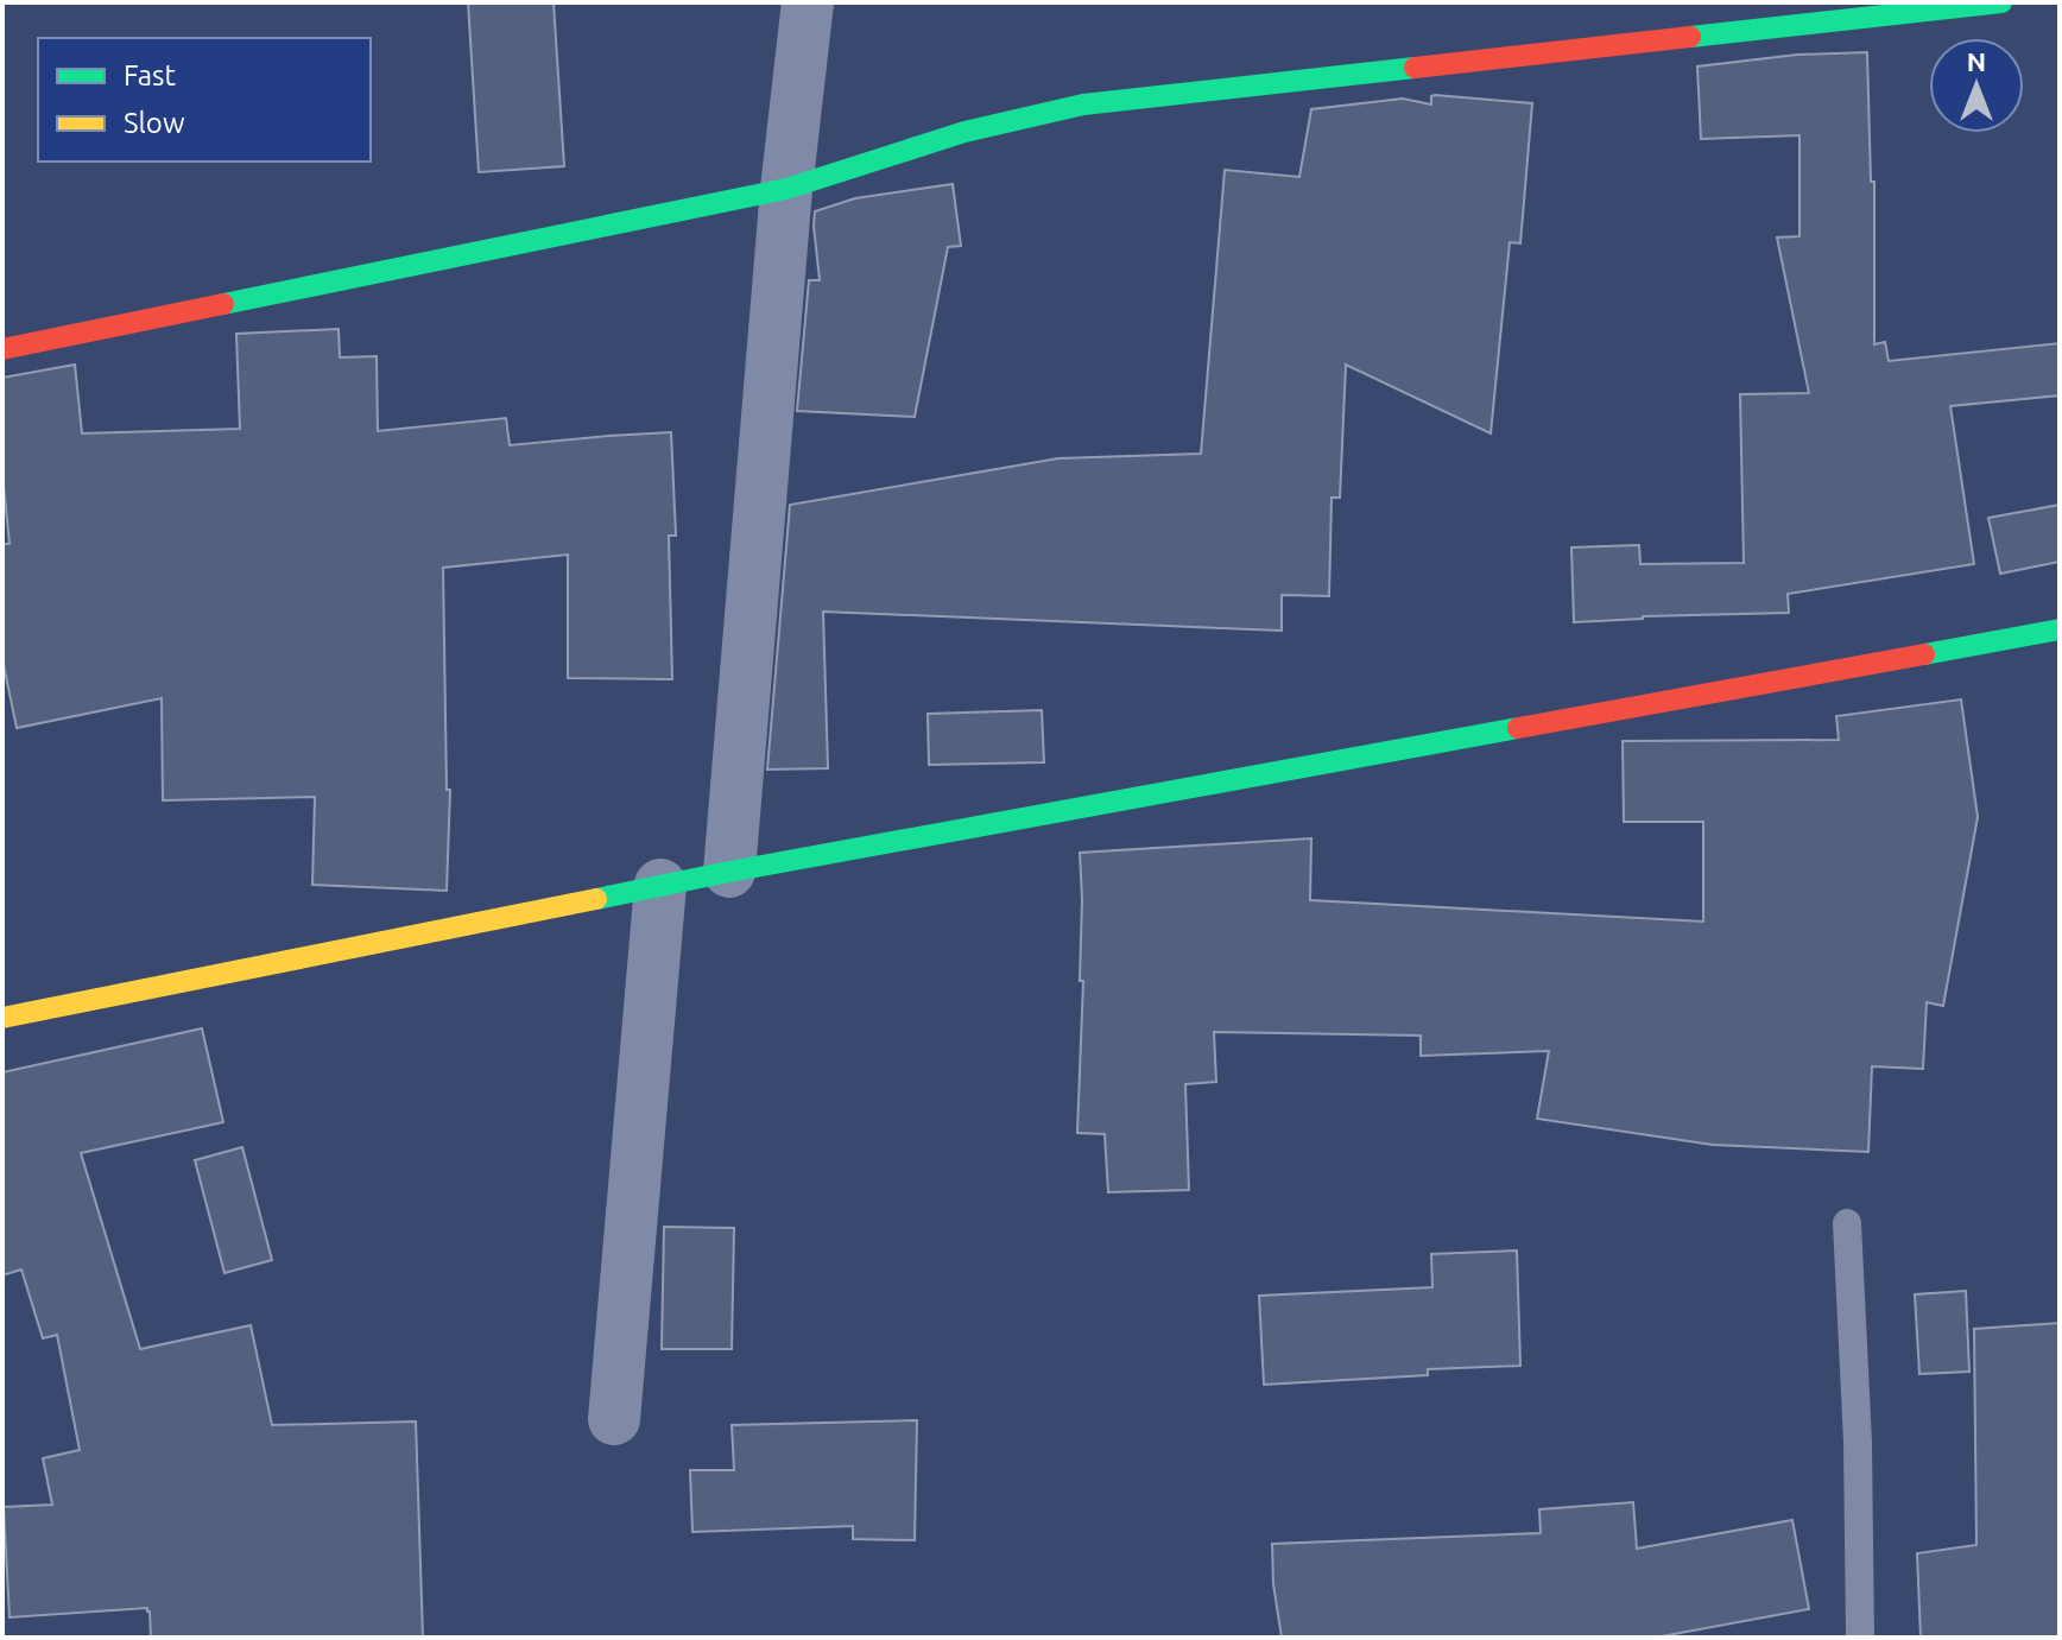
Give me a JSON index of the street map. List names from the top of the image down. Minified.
{"legend":["Fast","Slow"],"north":"top"}
